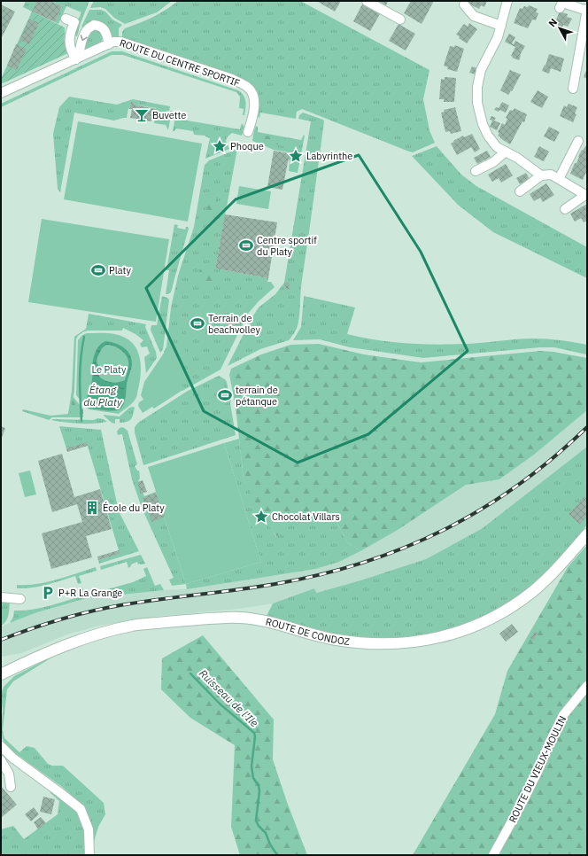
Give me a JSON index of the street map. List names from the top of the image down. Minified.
{"streets":{"main road":["ROUTE DE CONDOZ"],"street":["ROUTE DU CENTRE SPORTIF","ROUTE DU VIEUX-MOULIN"]},"water":["Étang du Platy","Ruisseau de l'Ile"],"parks":["Le Platy"],"places":{"bar":["Buvette"],"place":["Phoque","Labyrinthe","Chocolat Villars"],"sports":["Centre sportif du Platy","Platy","Terrain de beachvolley","terrain de pétanque"],"building":["École du Platy"],"parking":["P+R La Grange"]},"north":"top left"}
